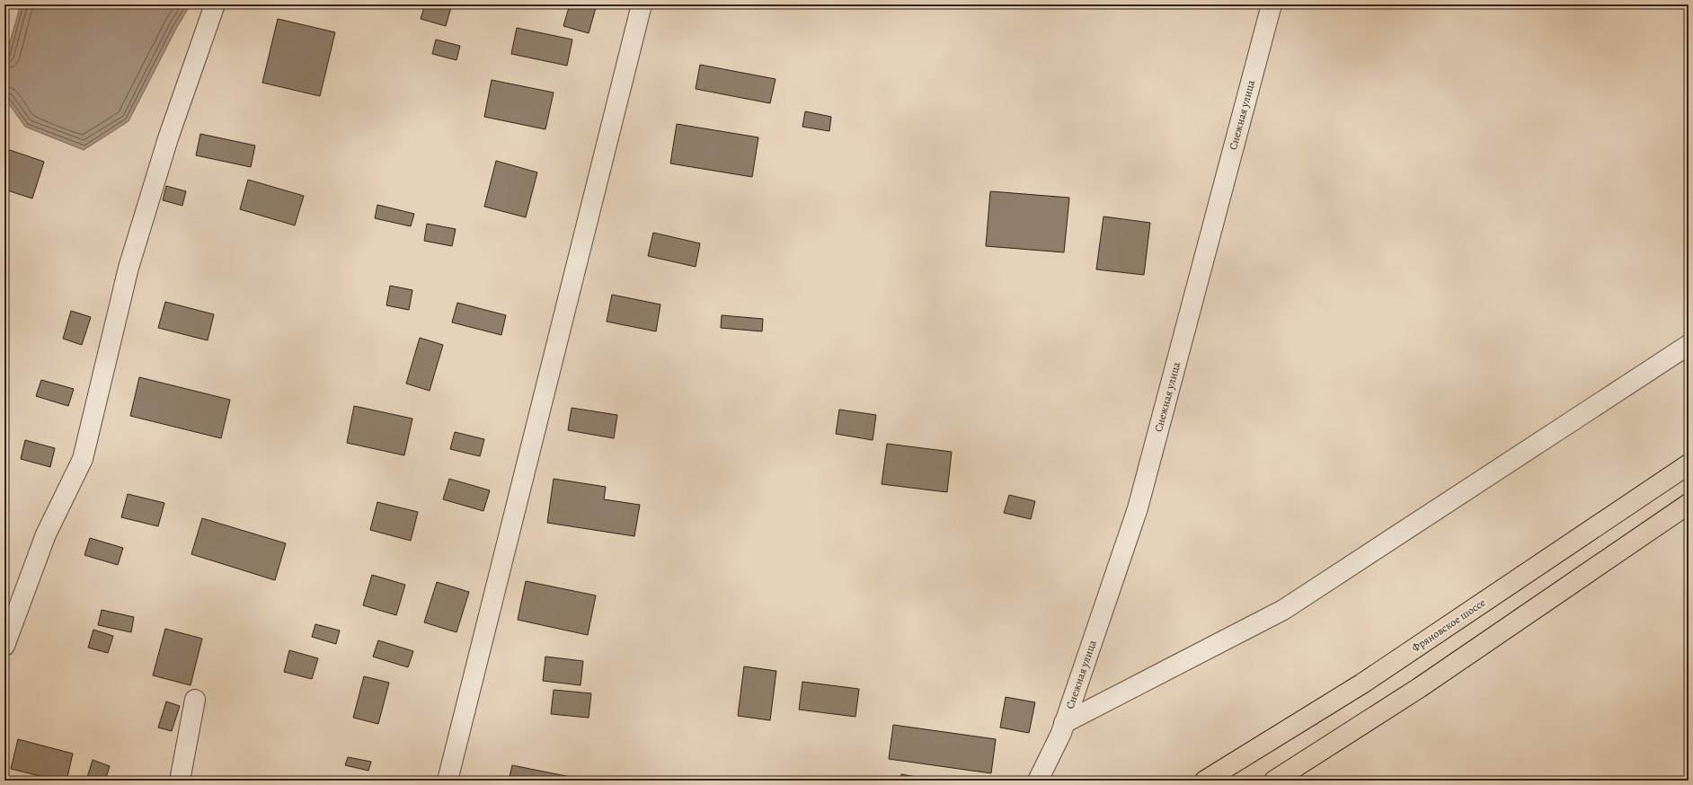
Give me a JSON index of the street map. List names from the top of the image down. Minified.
{"streets":{"main road":["Фряновское шоссе"],"street":["Снежная улица"]}}
